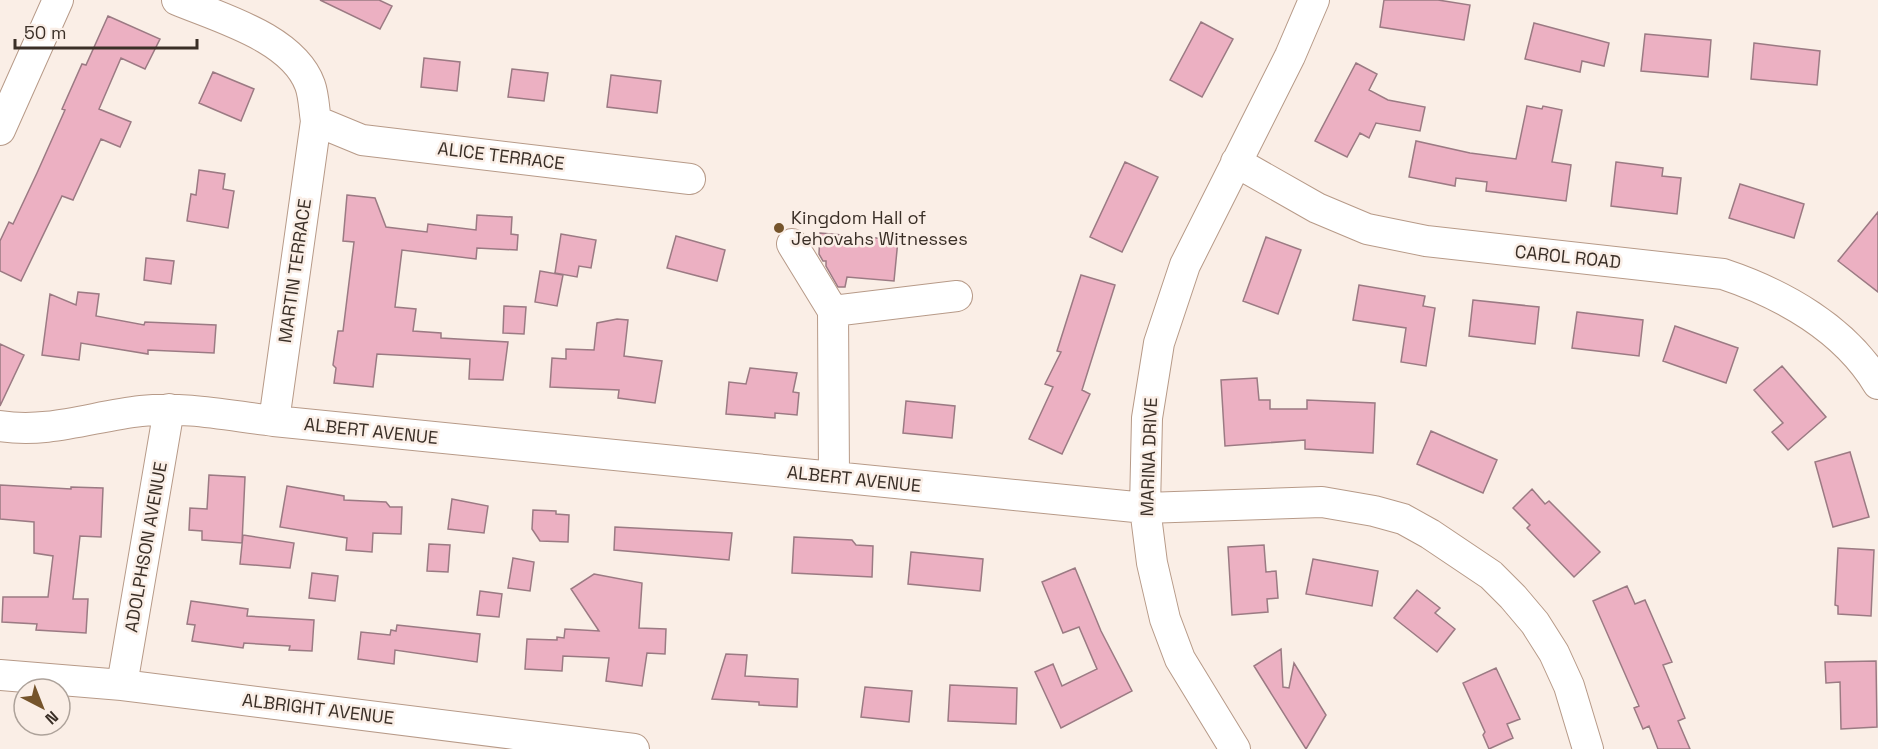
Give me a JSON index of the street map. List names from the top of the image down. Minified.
{"streets":{"street":["ALICE TERRACE","CAROL ROAD","MARTIN TERRACE","ALBERT AVENUE","MARINA DRIVE","ADOLPHSON AVENUE","ALBRIGHT AVENUE"]},"crossings":[["ALICE TERRACE","MARTIN TERRACE"],["CAROL ROAD","MARINA DRIVE"],["MARTIN TERRACE","ALBERT AVENUE"],["ALBERT AVENUE","MARINA DRIVE"],["ALBERT AVENUE","ADOLPHSON AVENUE"],["ADOLPHSON AVENUE","ALBRIGHT AVENUE"]],"places":["Kingdom Hall of Jehovahs Witnesses"],"scale_bar":"50 m","north":"bottom right"}
